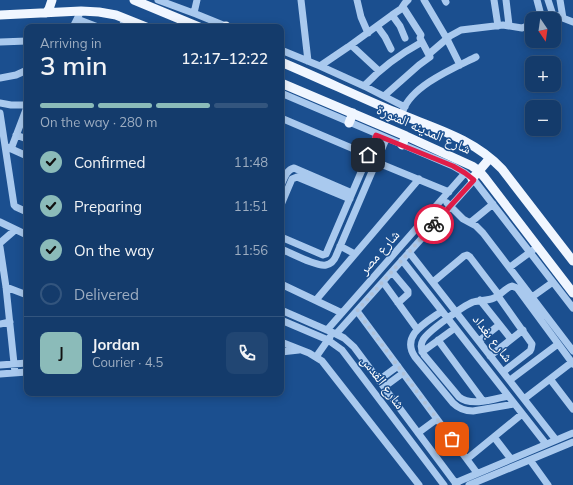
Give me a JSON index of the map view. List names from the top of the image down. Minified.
{"streets":{"main road":["شارع المدينه المنورة"],"street":["شارع مصر","شارع بغداد","شارع القدس"]},"crossings":[["شارع مصر","شارع بغداد"]],"north":"bottom","page":{"map_buttons":["+","−"],"heading":["3 min","Arriving in","12:17–12:22"],"panel":["Jordan","Courier · 4.5"],"bar":"On the way · 280 m","list":[["Confirmed","11:48"],["Preparing","11:51"],["On the way","11:56"],"Delivered"],"round":"J"}}
